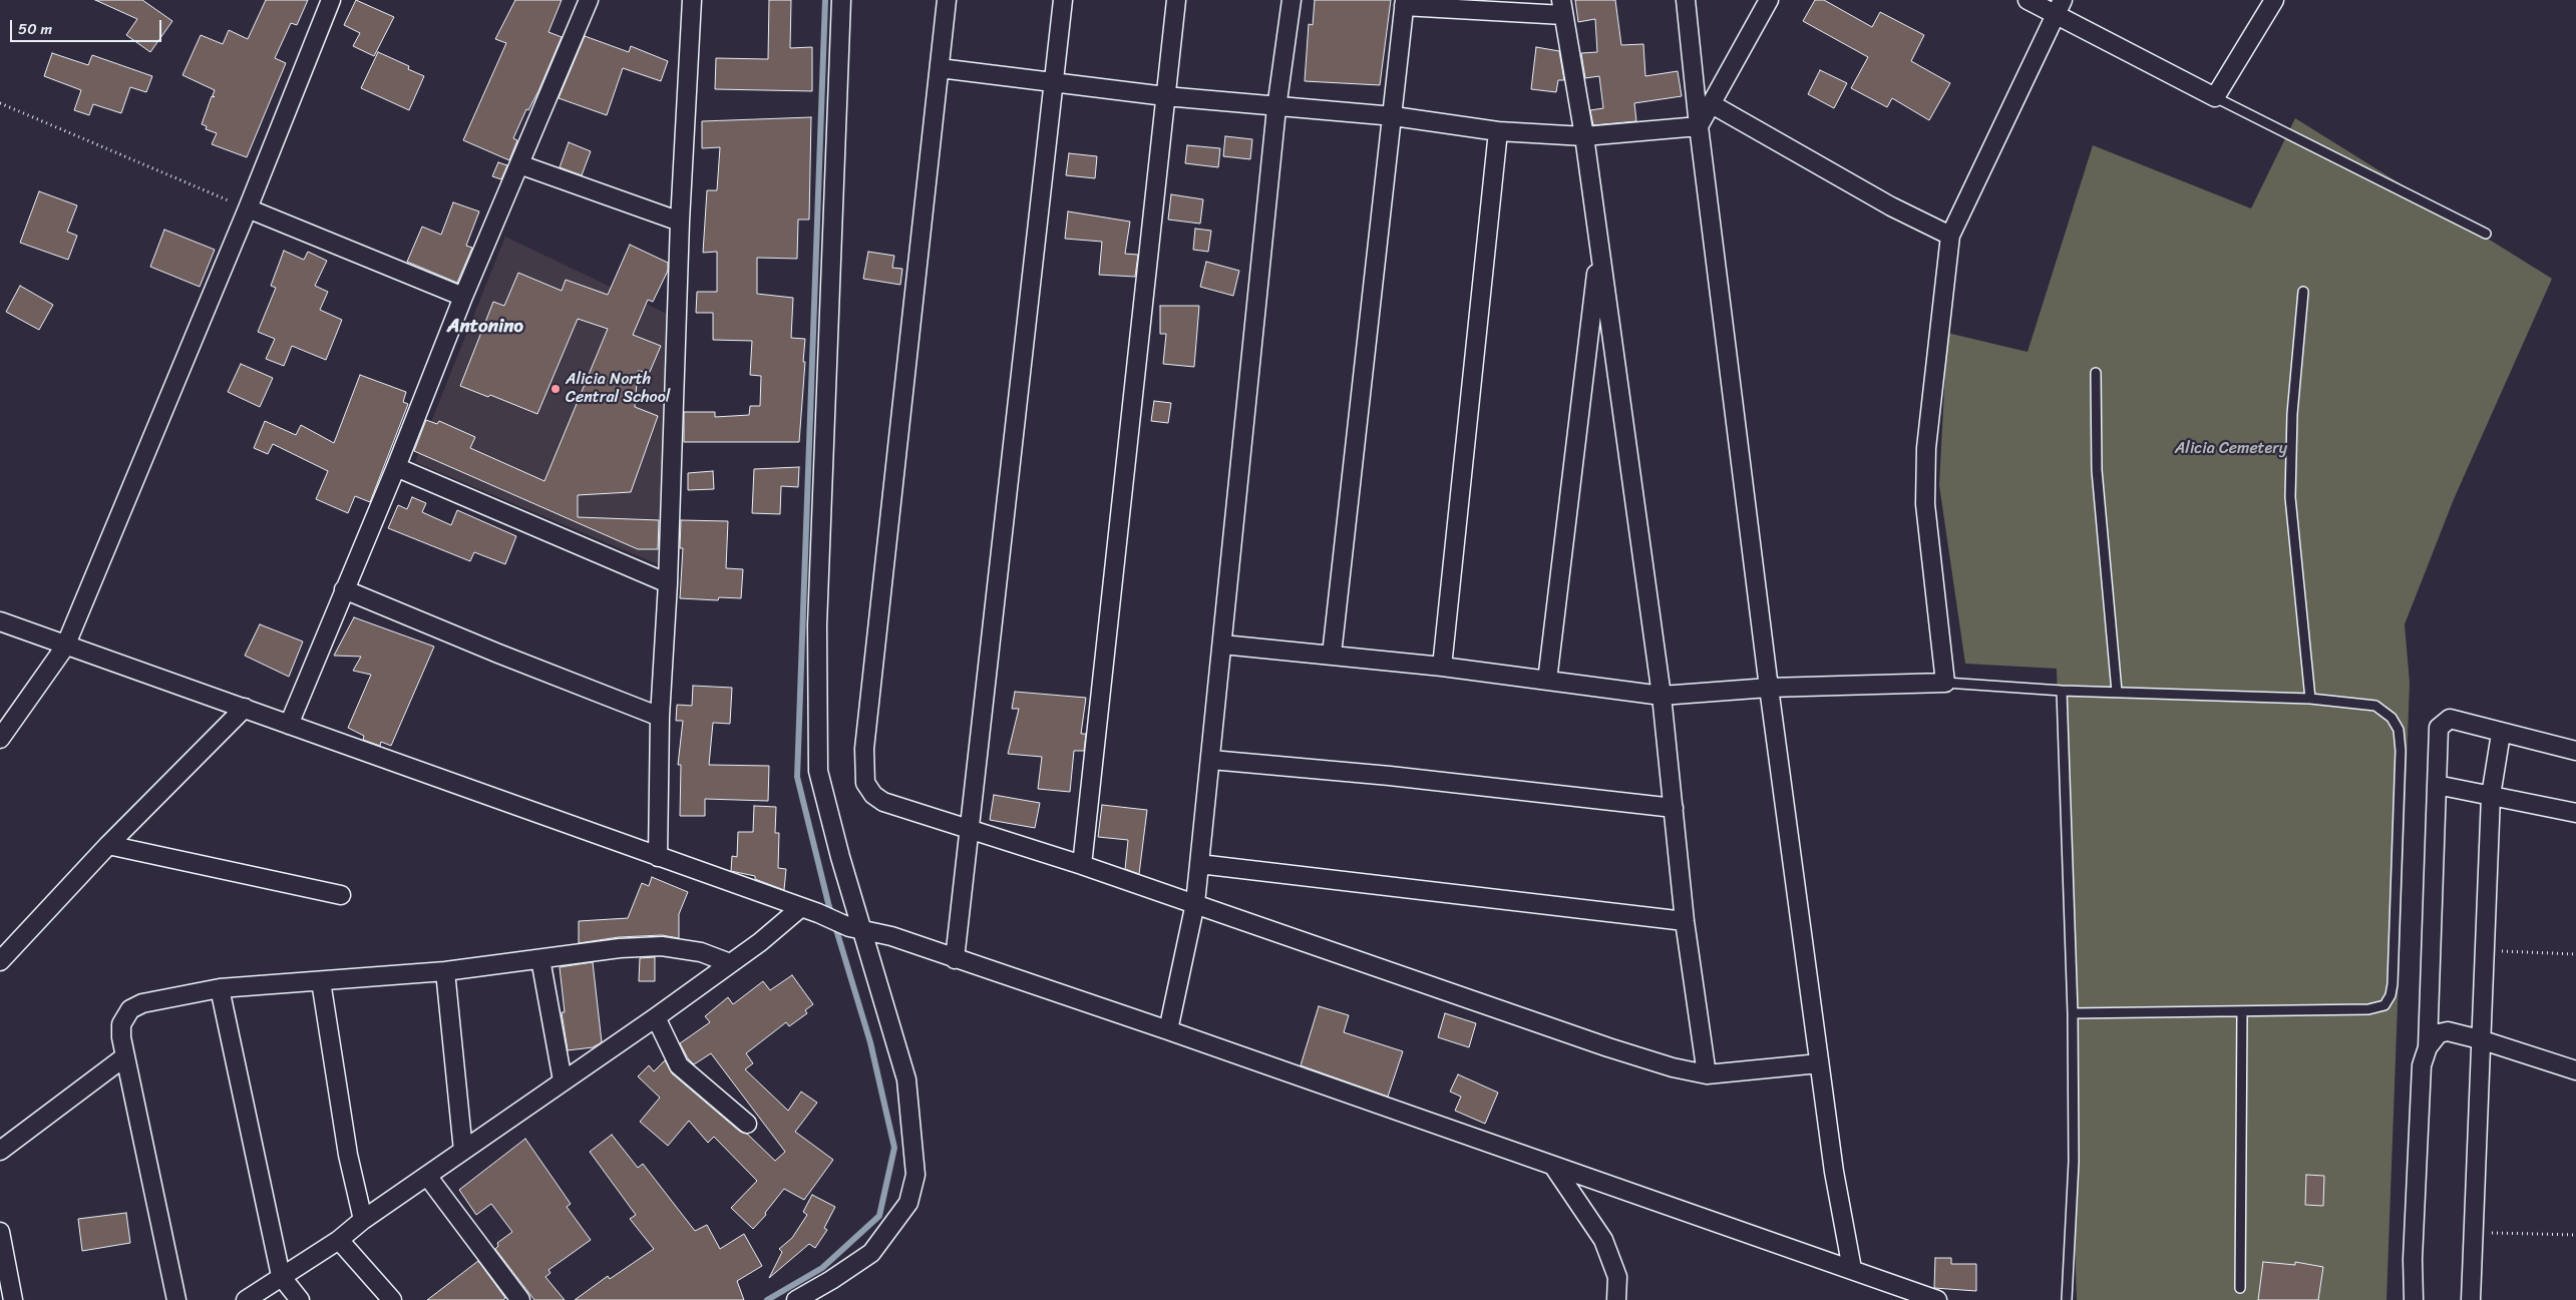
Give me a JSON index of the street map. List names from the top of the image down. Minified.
{"districts":["Antonino"],"parks":["Alicia Cemetery"],"places":["Alicia North Central School"],"scale_bar":"50 m"}
